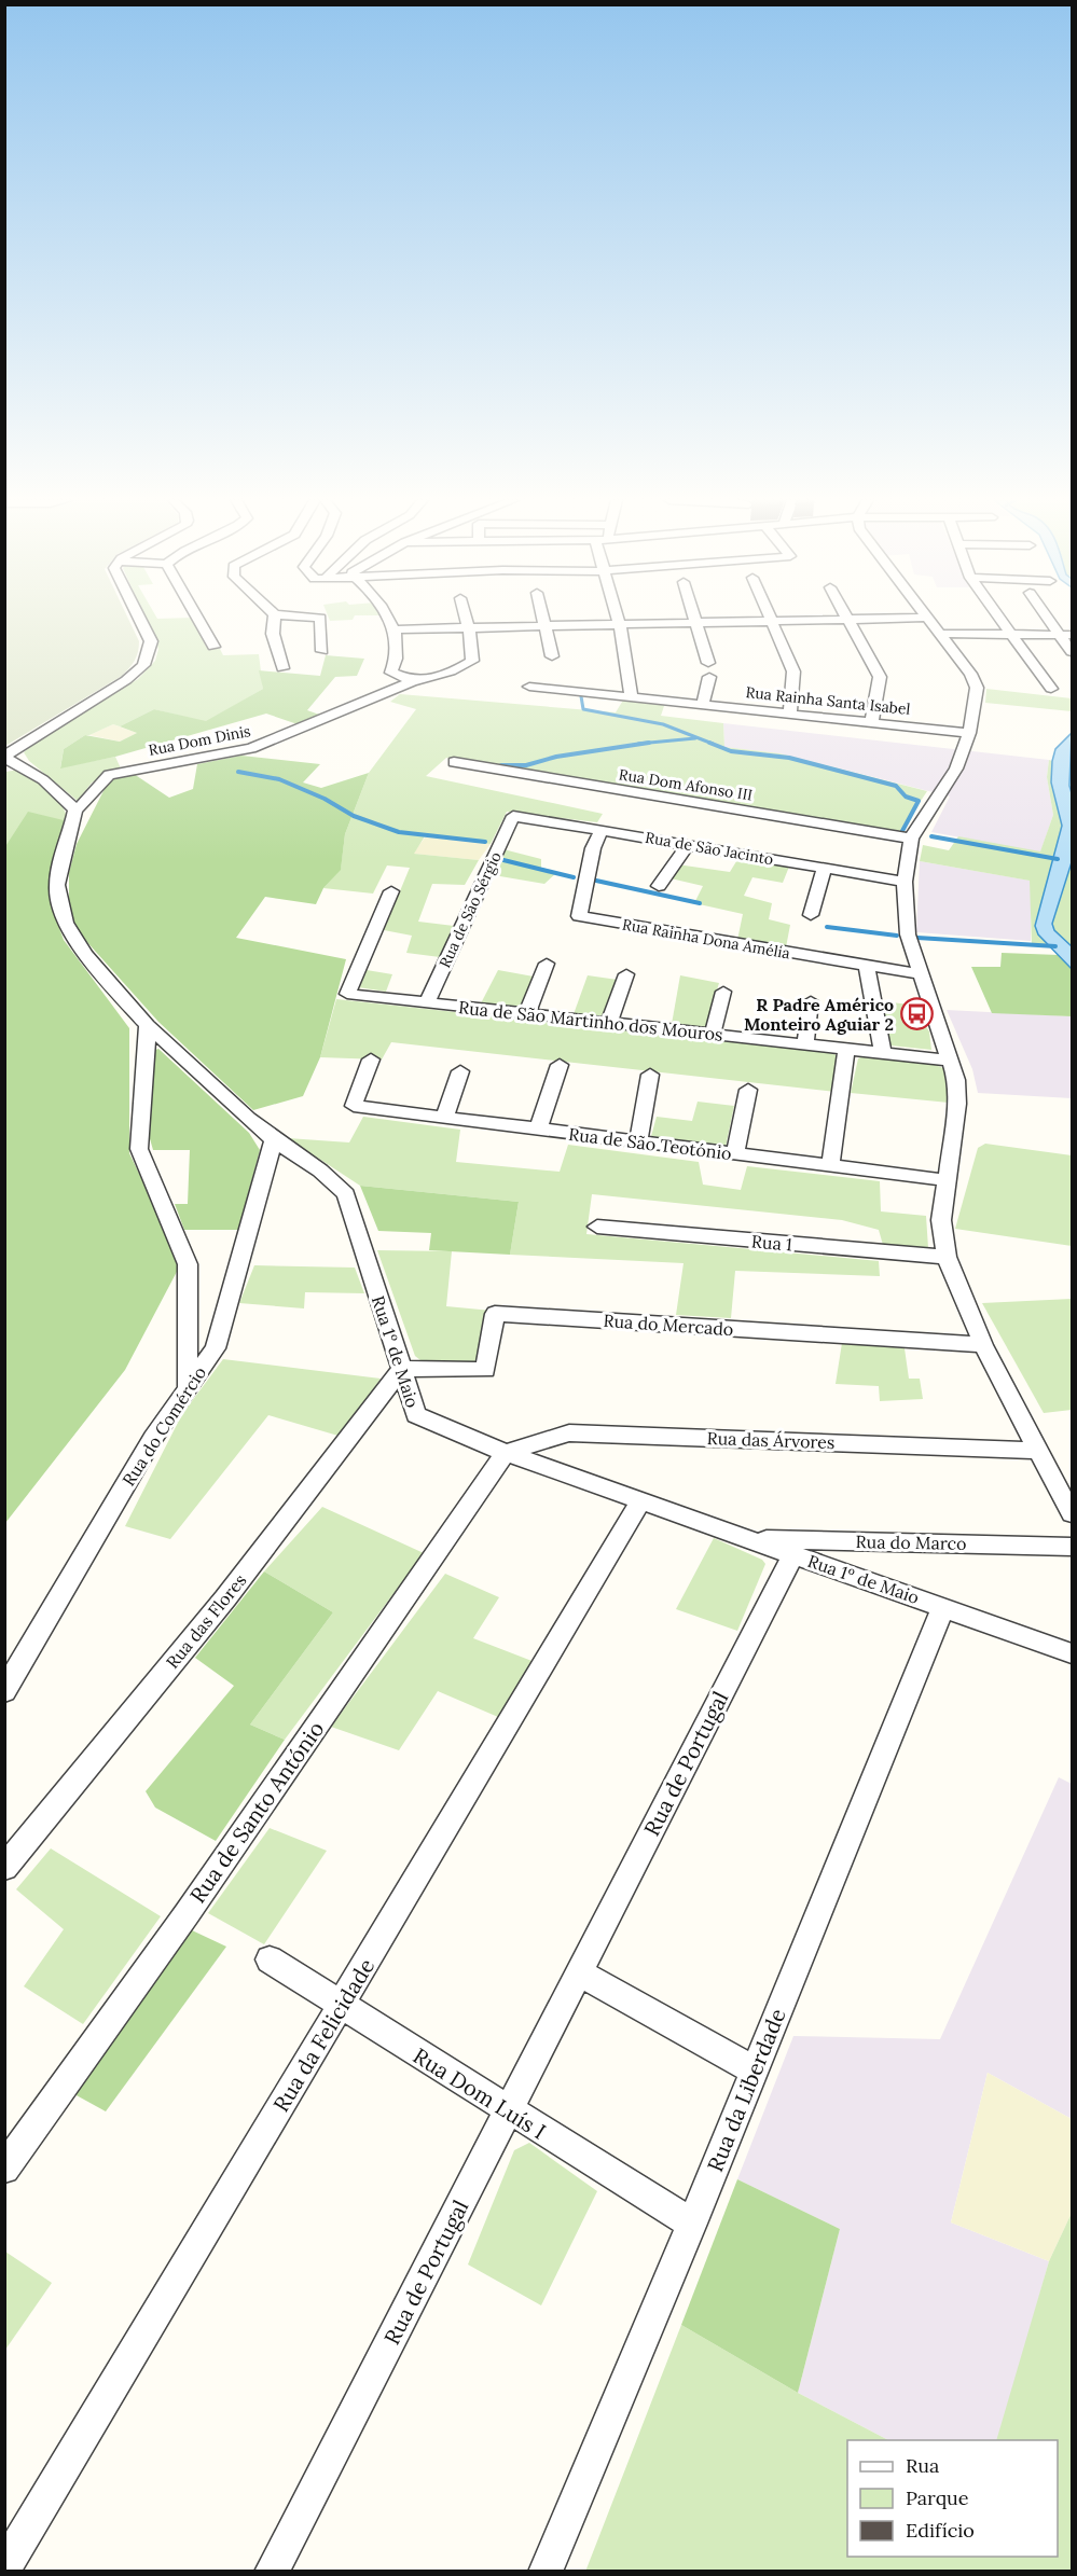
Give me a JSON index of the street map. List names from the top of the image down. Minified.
{"streets":{"street":["Rua Rainha Santa Isabel","Rua Dom Dinis","Rua Dom Afonso III","Rua de São Jacinto","Rua de São Sérgio","Rua Rainha Dona Amélia","Rua de São Martinho dos Mouros","Rua de São Teotónio","Rua 1","Rua do Mercado","Rua 1º de Maio","Rua do Comércio","Rua das Árvores","Rua do Marco","Rua das Flores","Rua de Portugal","Rua de Santo António","Rua da Felicidade","Rua da Liberdade","Rua Dom Luís I"]},"crossings":[["Rua Dom Dinis","Rua 1º de Maio"],["Rua de São Jacinto","Rua de São Sérgio"],["Rua de São Jacinto","Rua Rainha Dona Amélia"],["Rua de São Sérgio","Rua de São Martinho dos Mouros"],["Rua do Mercado","Rua 1º de Maio"],["Rua do Mercado","Rua das Flores"],["Rua 1º de Maio","Rua do Comércio"],["Rua 1º de Maio","Rua das Árvores"],["Rua 1º de Maio","Rua do Marco"],["Rua 1º de Maio","Rua das Flores"],["Rua 1º de Maio","Rua de Portugal"],["Rua 1º de Maio","Rua de Santo António"],["Rua 1º de Maio","Rua da Felicidade"],["Rua 1º de Maio","Rua da Liberdade"],["Rua das Árvores","Rua de Santo António"],["Rua de Portugal","Rua Dom Luís I"],["Rua da Felicidade","Rua Dom Luís I"],["Rua da Liberdade","Rua Dom Luís I"]],"places":{"bus stop":["R Padre Américo Monteiro Aguiar 2"]},"legend":["Rua","Parque","Edifício"]}
